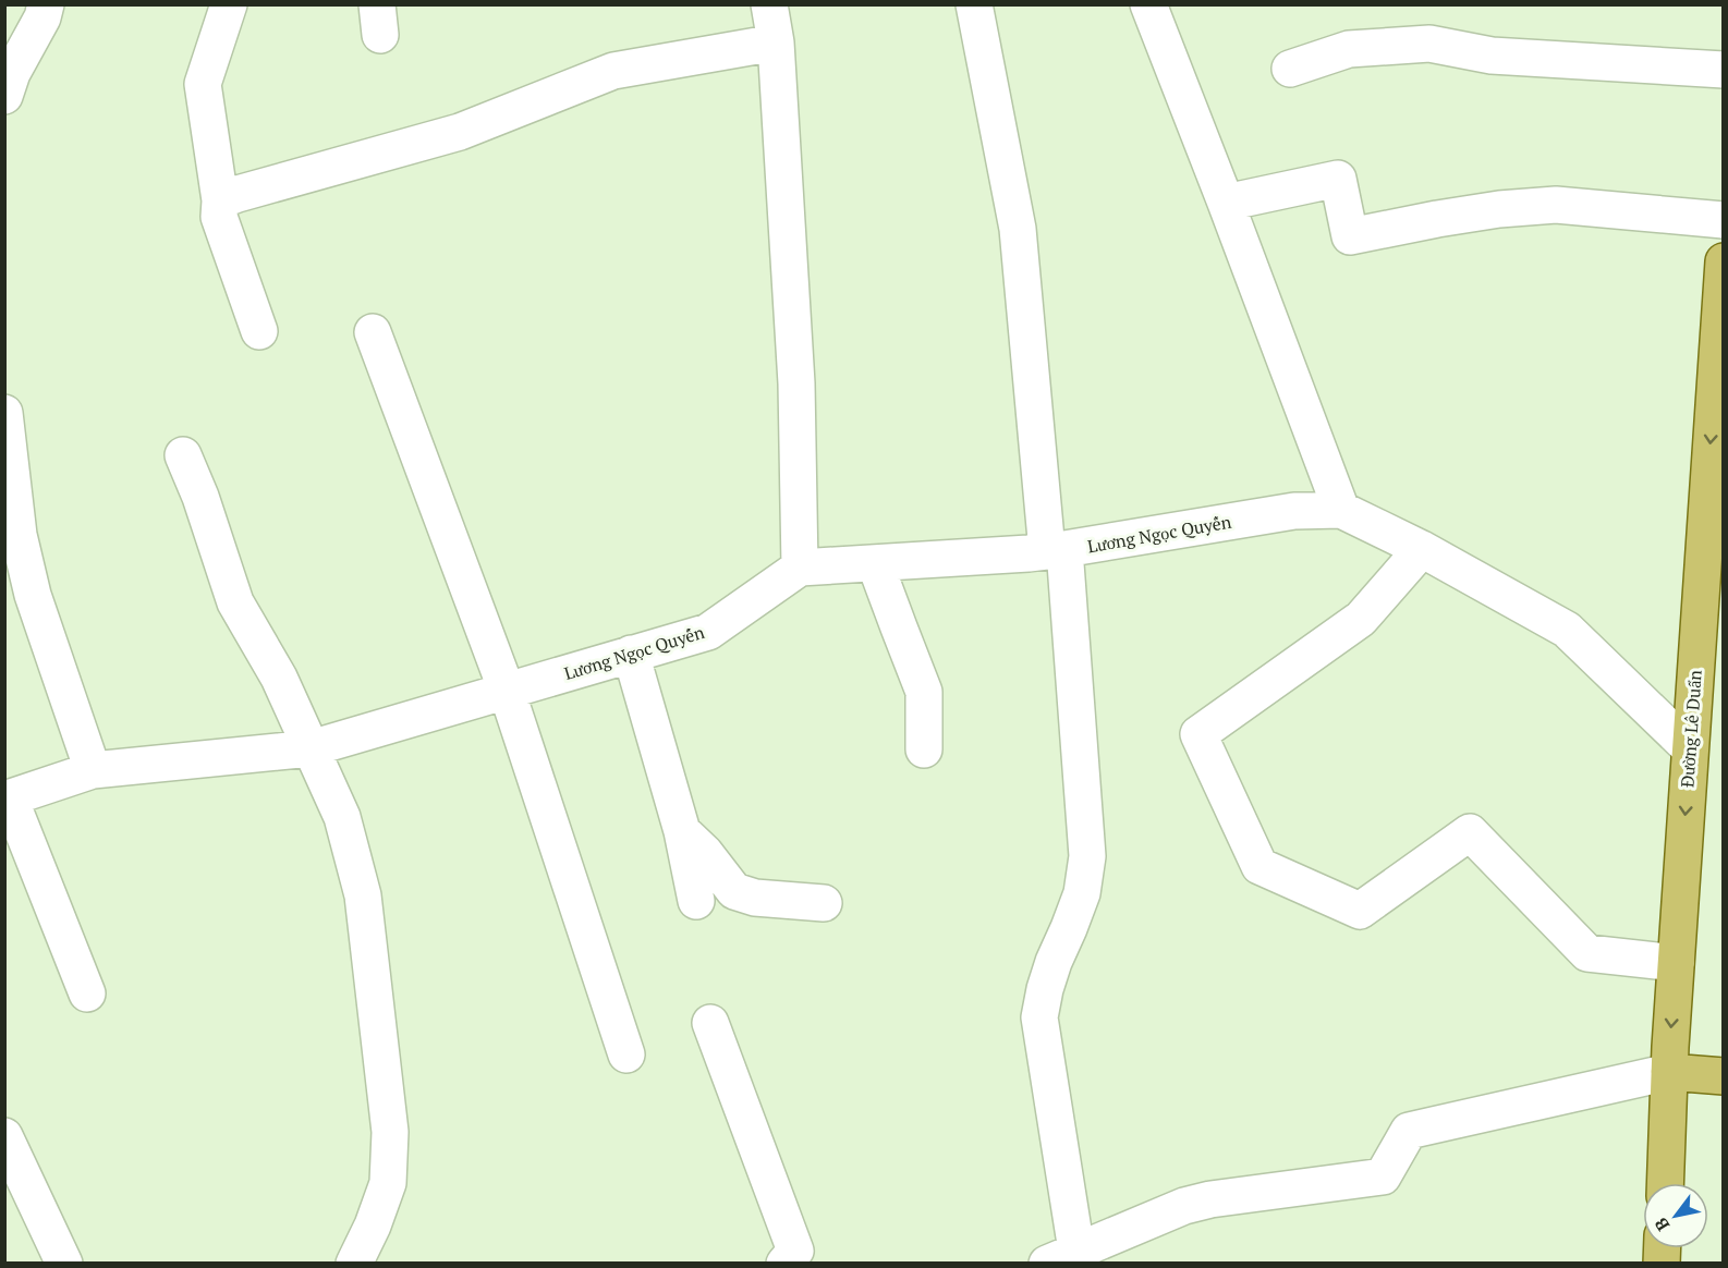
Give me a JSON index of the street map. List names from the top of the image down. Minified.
{"streets":{"main road":["Đường Lê Duẩn"],"street":["Lương Ngọc Quyến"]},"crossings":[["Lương Ngọc Quyến","Đường Lê Duẩn"]],"one_way":["Đường Lê Duẩn"],"north":"bottom left"}
